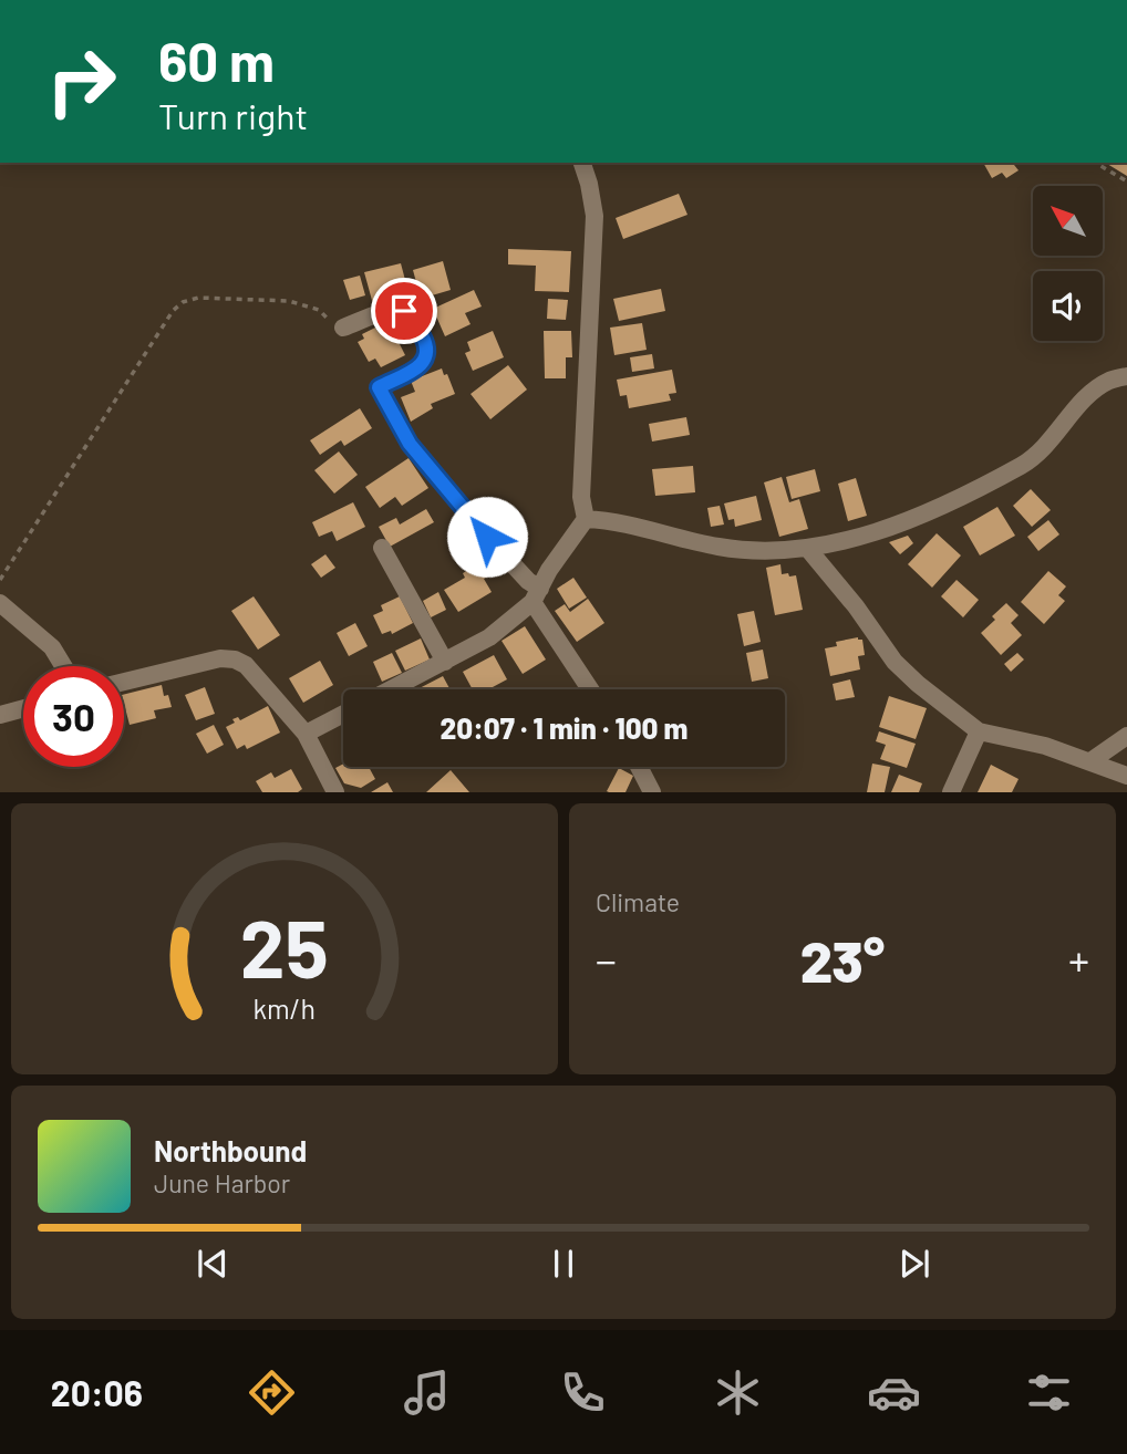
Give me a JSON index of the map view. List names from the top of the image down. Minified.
{"north":"top left","page":{"turn":["60 m","Turn right"],"limit":"30","trip":"20:07 · 1 min · 100 m","tile":"Climate","heat":["−","23°","+"],"song":["Northbound","June Harbor"],"tabs":"20:06","gauge":["25","km/h"]}}
